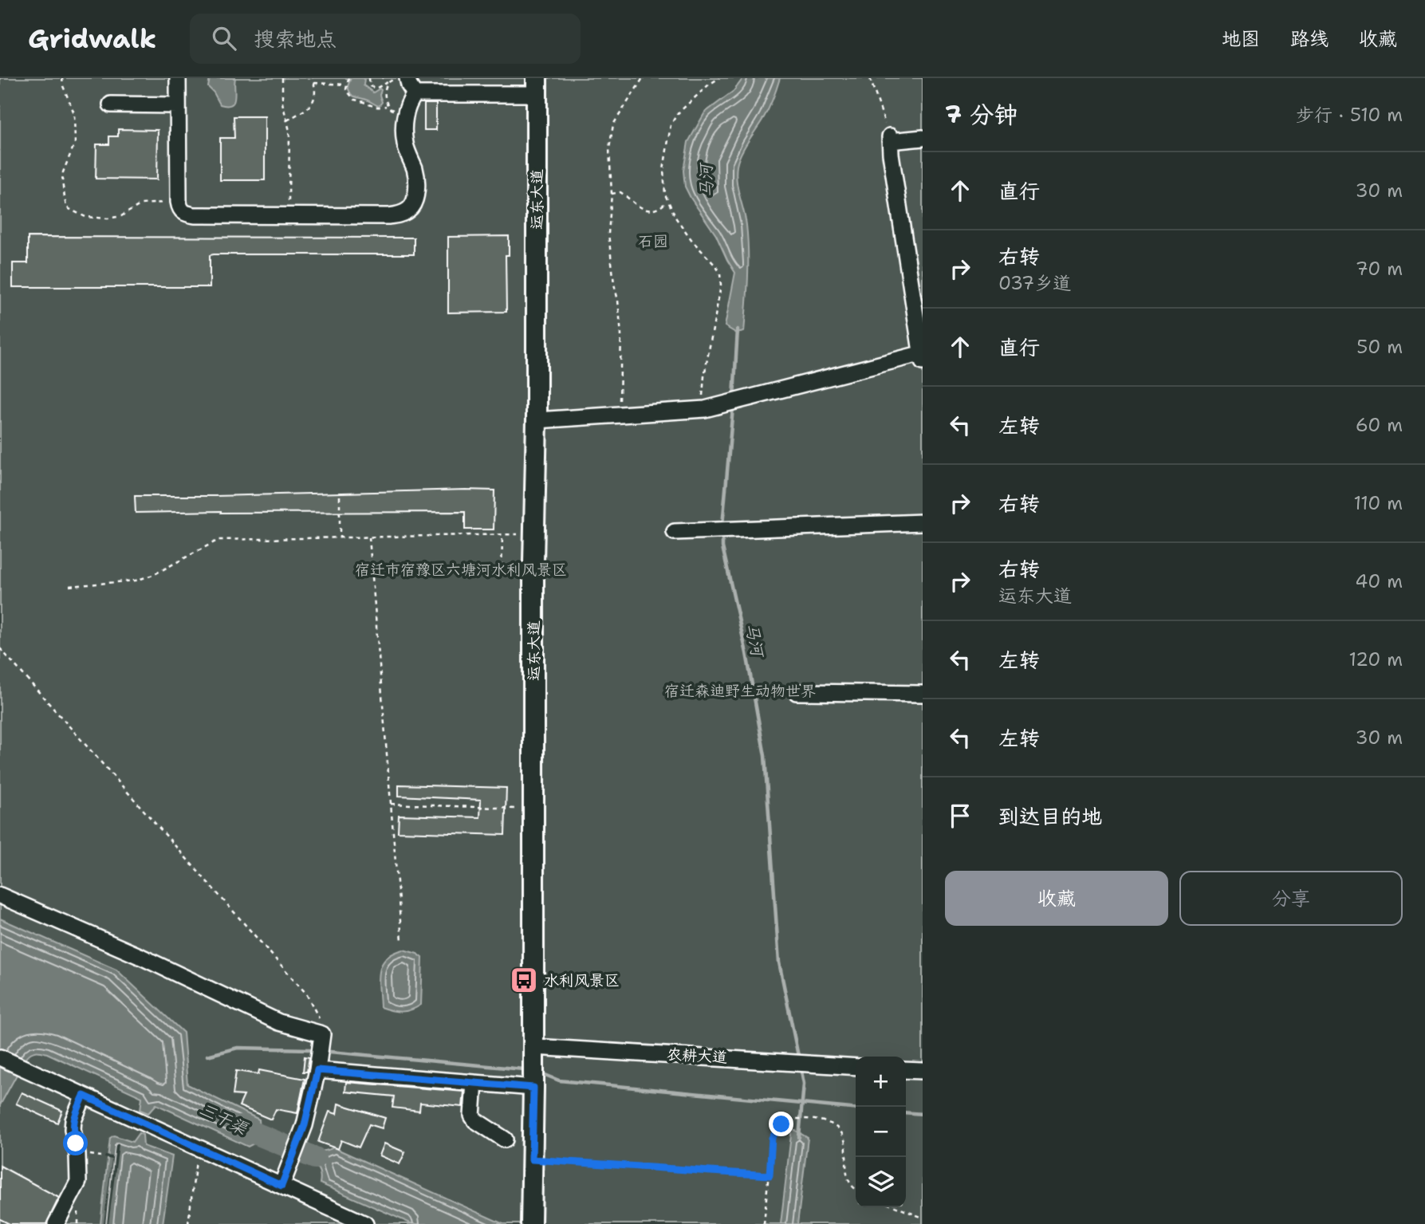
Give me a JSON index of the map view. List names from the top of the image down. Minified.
{"streets":{"main road":["运东大道"],"street":["农耕大道"]},"crossings":[["运东大道","农耕大道"]],"water":["马河","三干渠"],"parks":["石园","宿迁市宿豫区六塘河水利风景区","宿迁森迪野生动物世界"],"places":{"bus stop":["水利风景区"]},"page":{"header":"Gridwalk","search":"搜索地点","nav":["地图","路线","收藏"],"heading":["7 分钟","步行 · 510 m"],"list":[["直行","30 m"],["右转","037乡道","70 m"],["直行","50 m"],["左转","60 m"],["右转","110 m"],["右转","运东大道","40 m"],["左转","120 m"],["左转","30 m"],"到达目的地"],"buttons":["收藏","分享"],"map_buttons":["+","−"]}}
